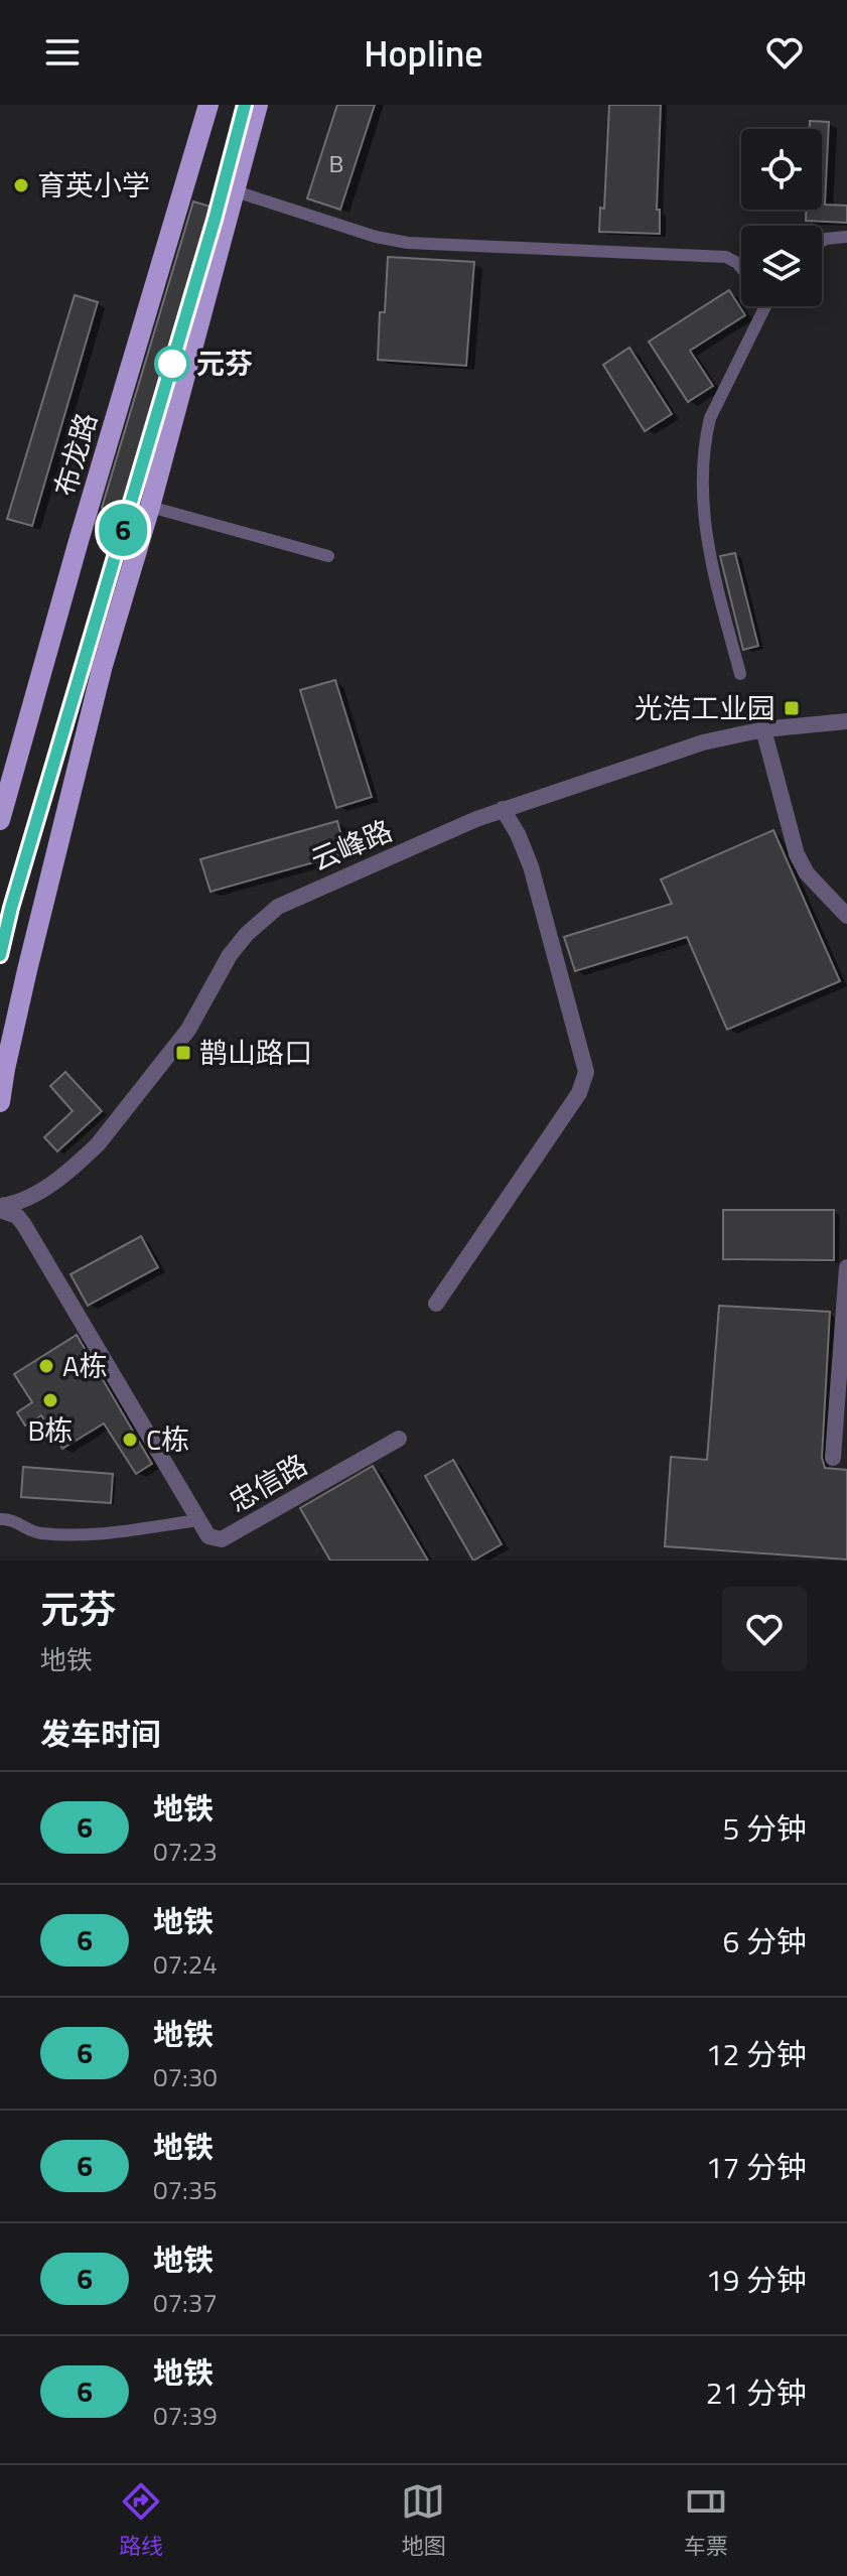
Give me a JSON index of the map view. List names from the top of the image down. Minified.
{"streets":{"main road":["布龙路"],"street":["云峰路","忠信路"]},"crossings":[["云峰路","忠信路"]],"places":{"other":["育英小学","元芬","A栋","B栋","C栋"],"transit":["光浩工业园","鹊山路口"]},"lines":["metro line 6"],"house_numbers":["B"],"page":{"header":"Hopline","on_map":"6","heading":[["元芬","地铁"],"发车时间"],"list":[{"mark":"6","name":"地铁","note":"07:23","value":"5 分钟"},{"mark":"6","name":"地铁","note":"07:24","value":"6 分钟"},{"mark":"6","name":"地铁","note":"07:30","value":"12 分钟"},{"mark":"6","name":"地铁","note":"07:35","value":"17 分钟"},{"mark":"6","name":"地铁","note":"07:37","value":"19 分钟"},{"mark":"6","name":"地铁","note":"07:39","value":"21 分钟"}],"tabs":["路线","地图","车票"]}}
